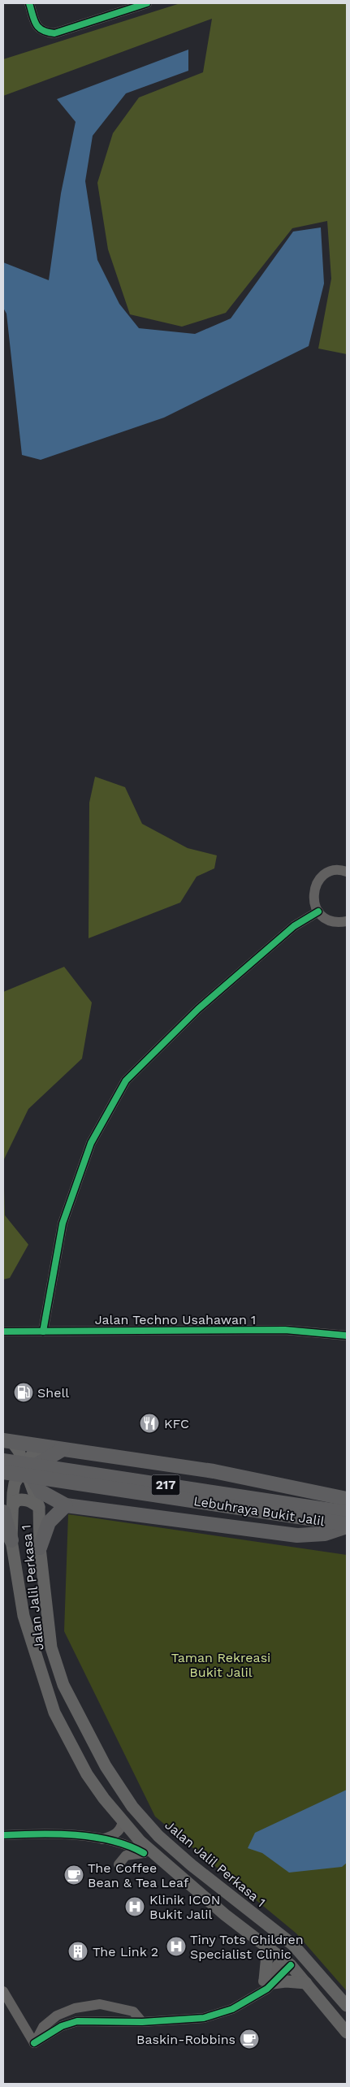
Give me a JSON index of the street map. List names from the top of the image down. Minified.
{"streets":{"highway":["217","Lebuhraya Bukit Jalil"],"main road":["Jalan Jalil Perkasa 1"],"street":["Jalan Techno Usahawan 1"]},"parks":["Taman Rekreasi Bukit Jalil"],"places":{"fuel station":["Shell"],"restaurant":["KFC"],"cafe":["The Coffee Bean & Tea Leaf","Baskin-Robbins"],"hospital":["Klinik ICON Bukit Jalil","Tiny Tots Children Specialist Clinic"],"building":["The Link 2"]}}
